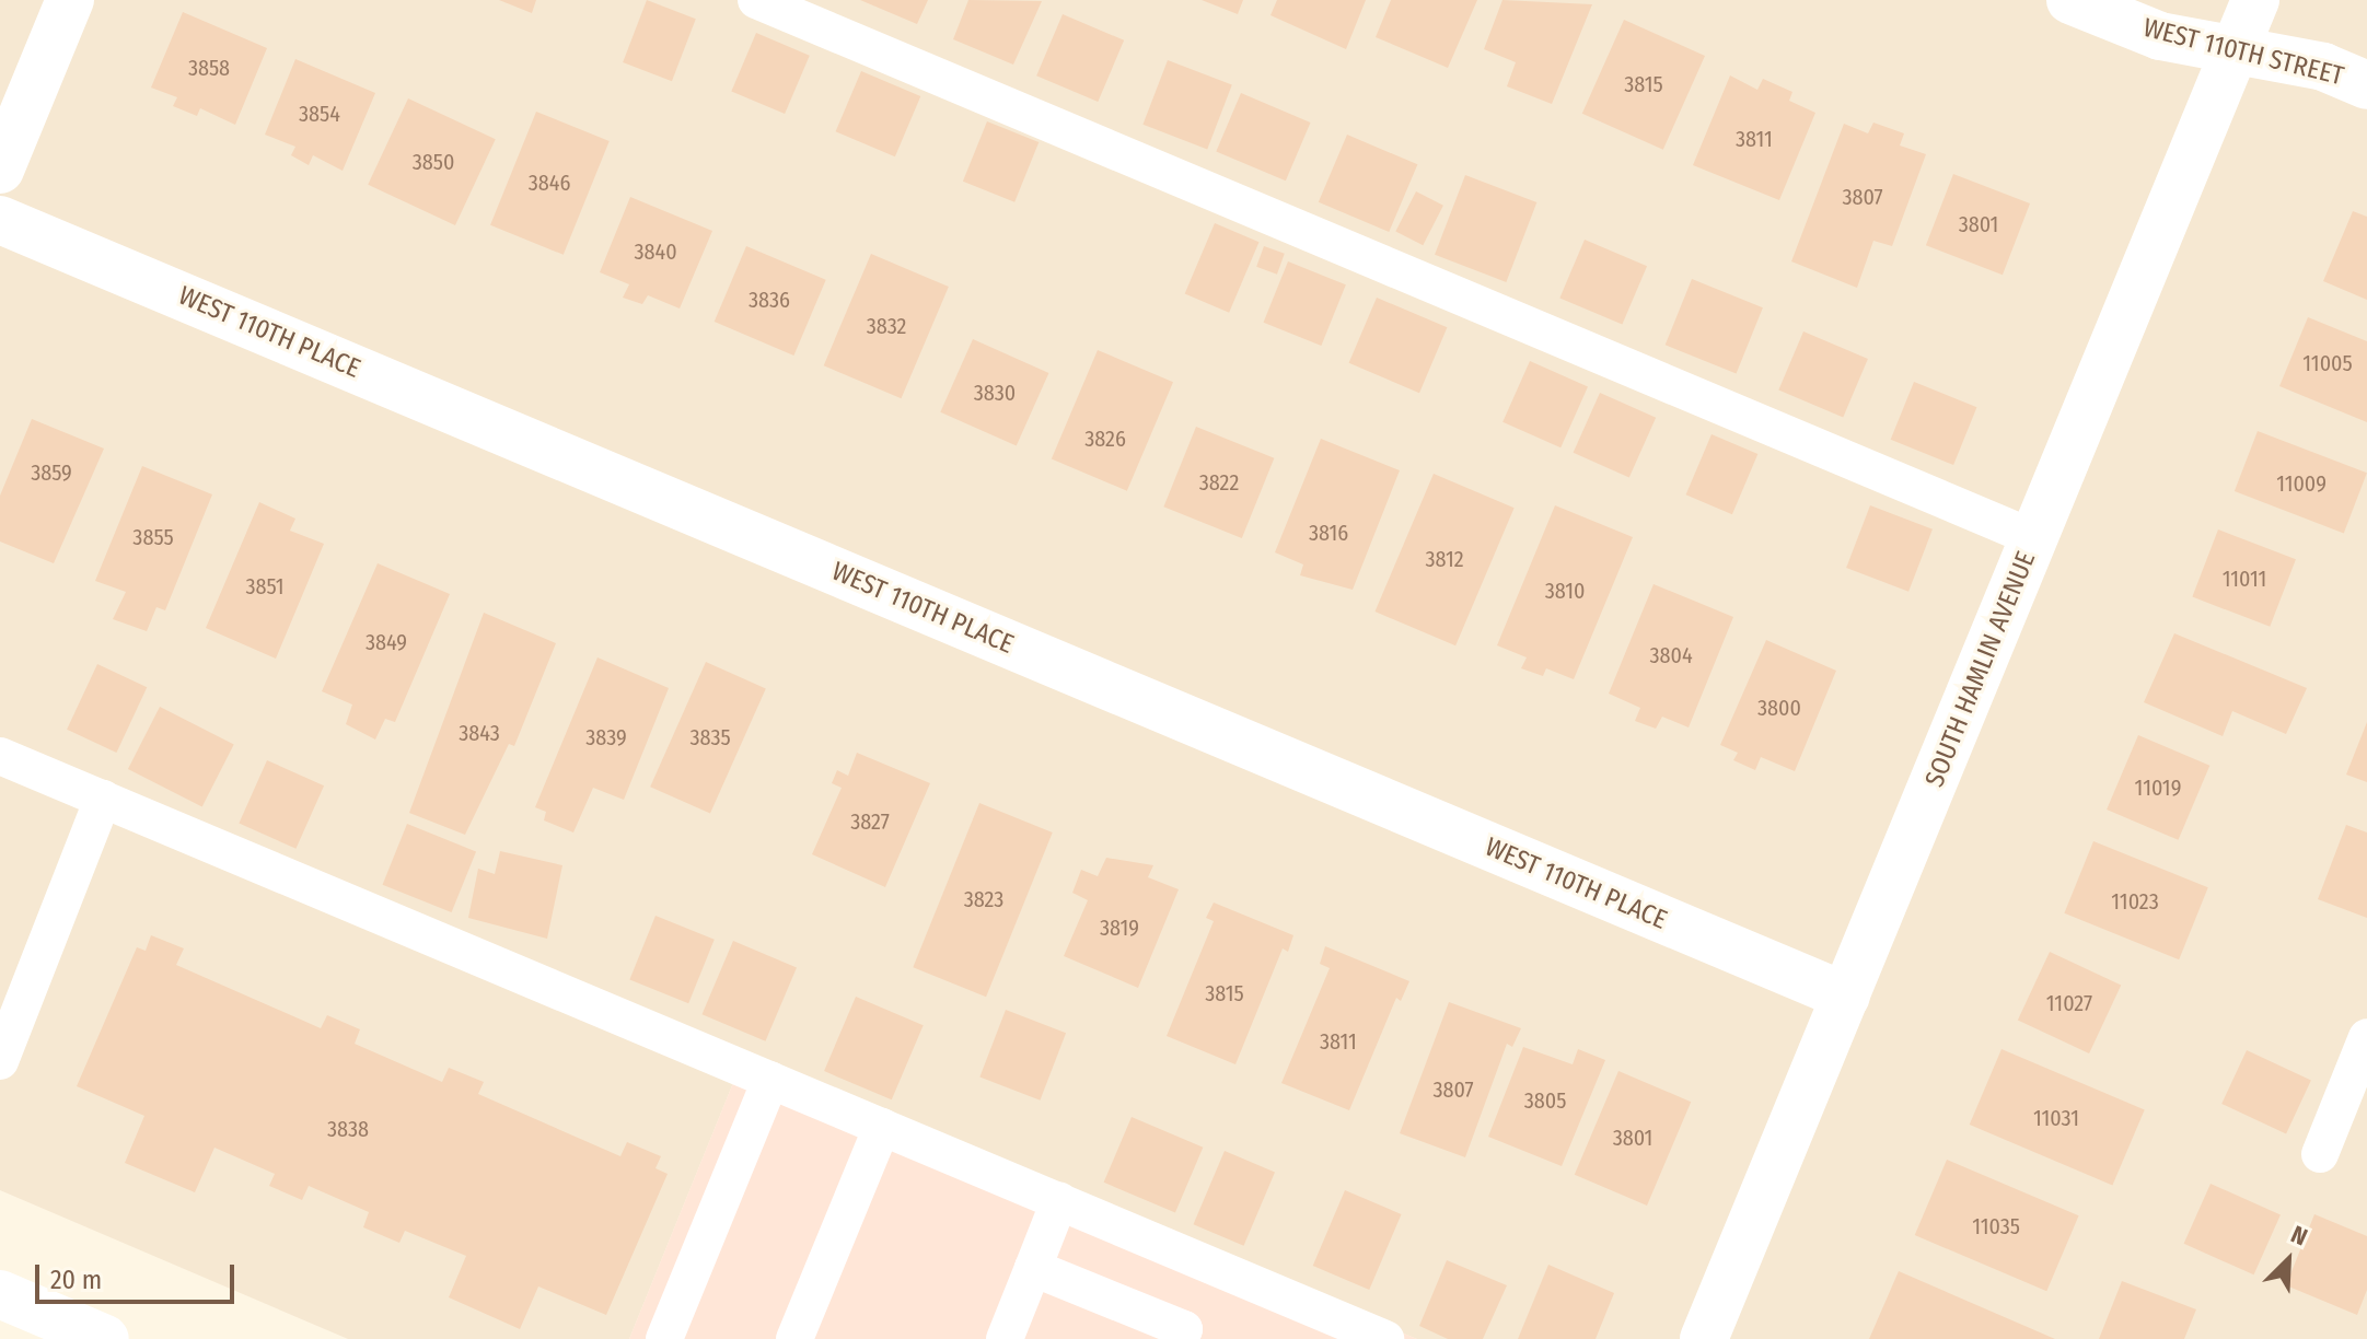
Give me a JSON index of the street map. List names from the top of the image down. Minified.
{"streets":{"street":["WEST 110TH STREET","WEST 110TH PLACE","SOUTH HAMLIN AVENUE"]},"crossings":[["WEST 110TH STREET","SOUTH HAMLIN AVENUE"],["WEST 110TH PLACE","SOUTH HAMLIN AVENUE"]],"house_numbers":["3858","3815","3854","3811","3850","3846","3807","3801","3840","3836","3832","11005","3830","3826","3859","3822","11009","3816","3855","3812","11011","3851","3810","3849","3804","3800","3843","3839","3835","11019","3827","3823","11023","3819","3815","11027","3811","3807","3805","11031","3838","3801","11035"],"scale_bar":"20 m","north":"top right"}
